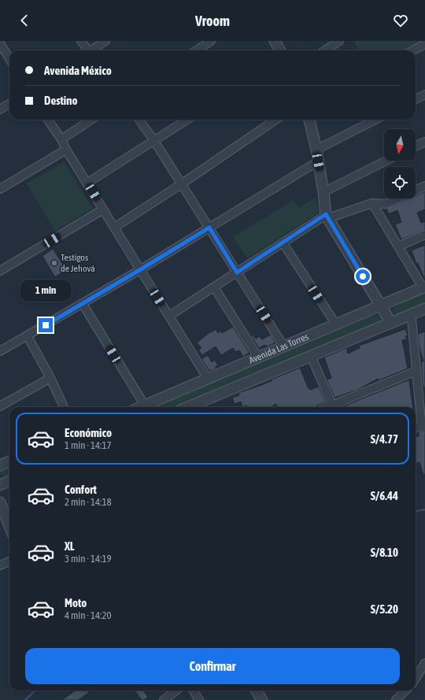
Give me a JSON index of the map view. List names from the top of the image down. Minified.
{"streets":{"street":["Avenida Las Torres"]},"places":["Testigos de Jehová"],"north":"bottom","page":{"header":"Vroom","banner":["Avenida México","Destino"],"bubble":"1 min","list":[{"name":"Económico","note":"1 min · 14:17","value":"S/4.77"},{"name":"Confort","note":"2 min · 14:18","value":"S/6.44"},{"name":"XL","note":"3 min · 14:19","value":"S/8.10"},{"name":"Moto","note":"4 min · 14:20","value":"S/5.20"}],"buttons":"Confirmar"}}
